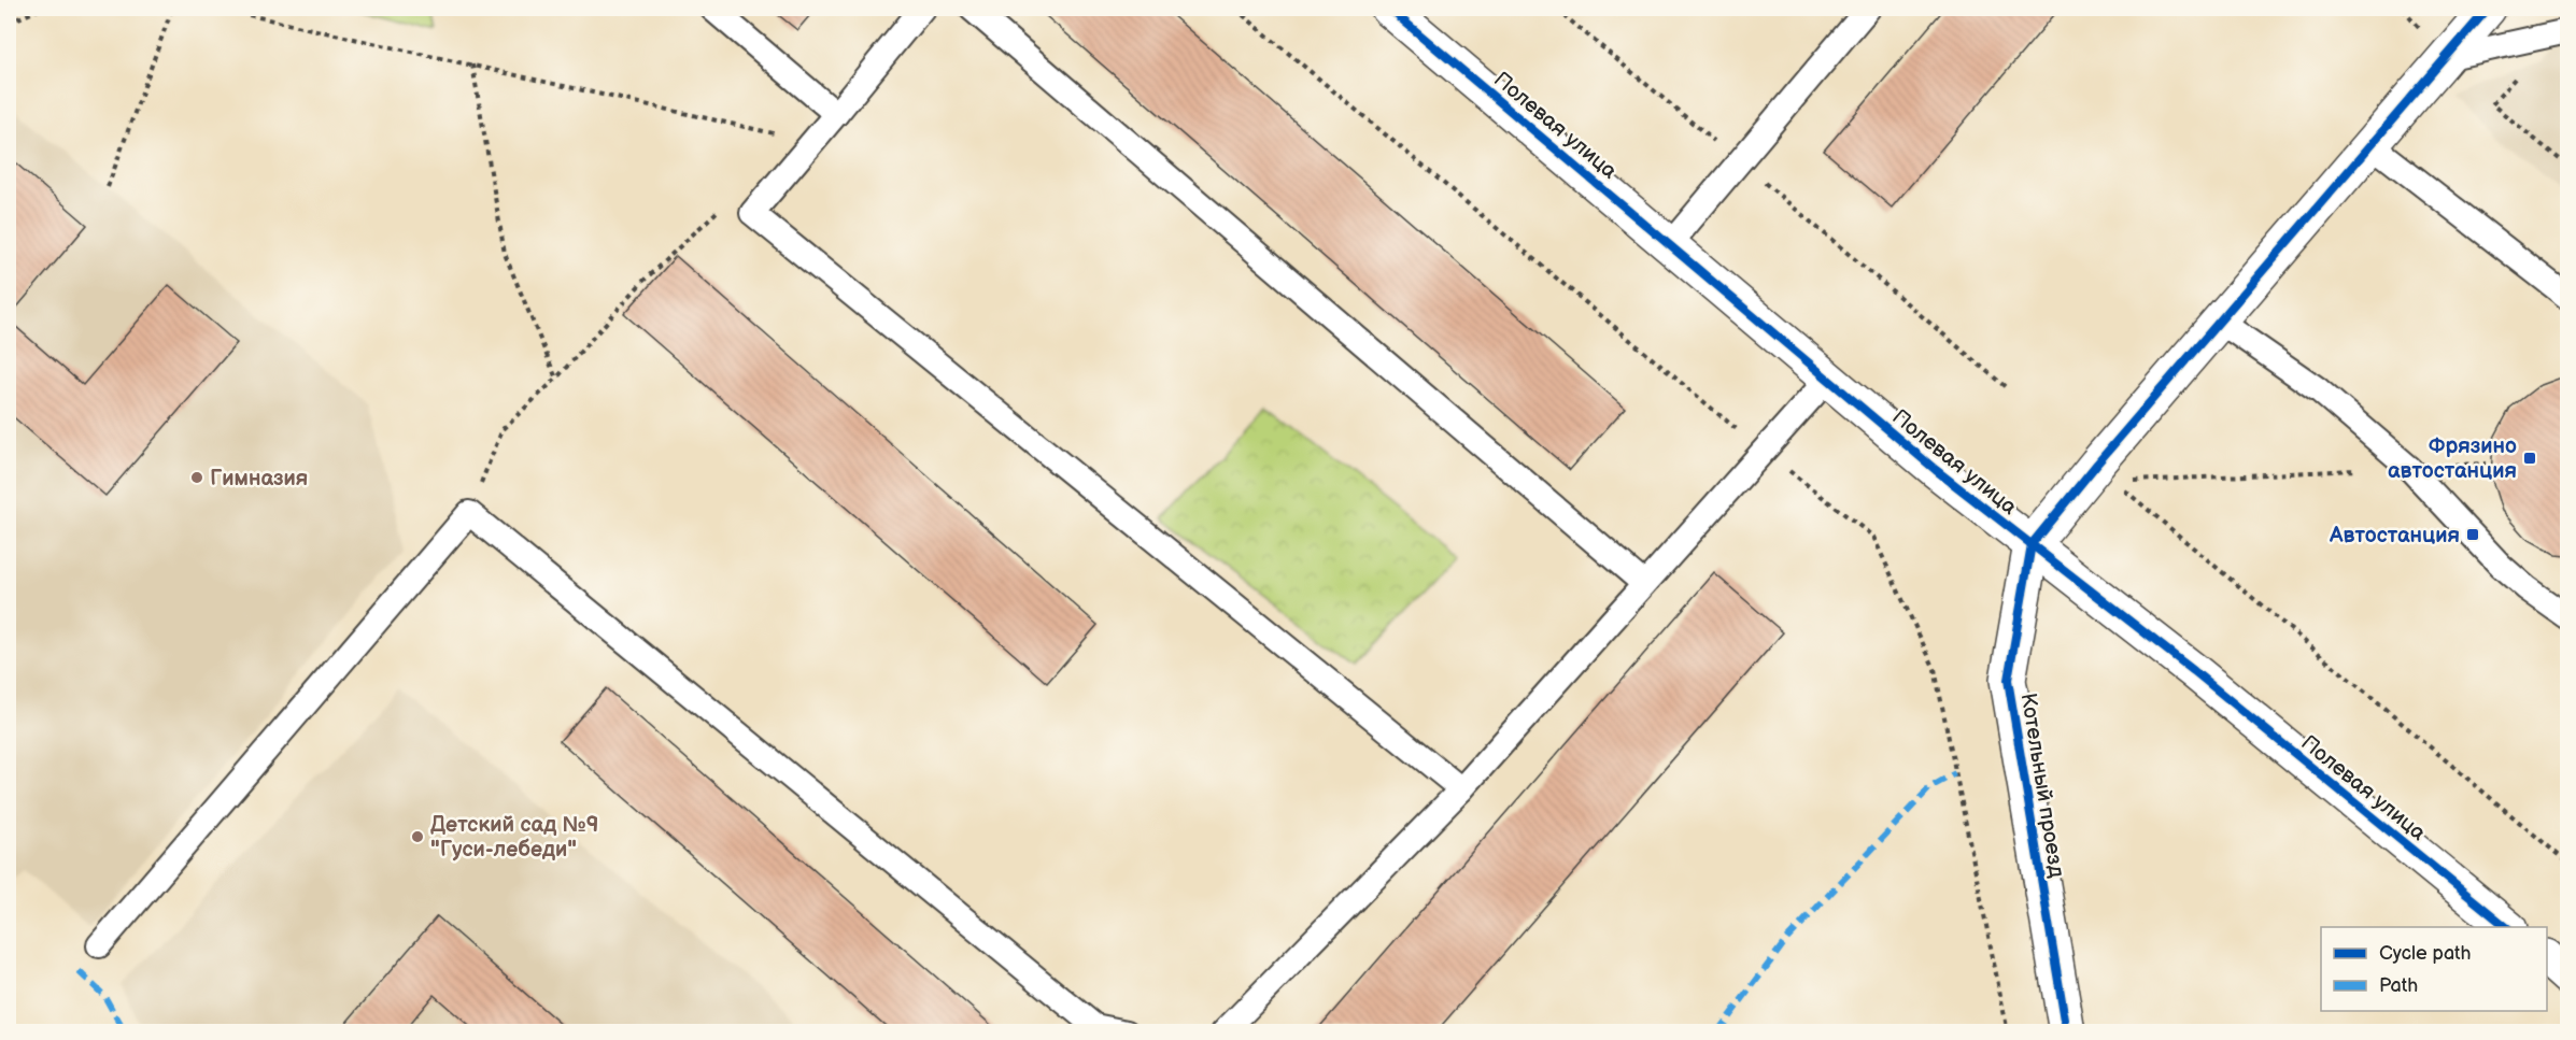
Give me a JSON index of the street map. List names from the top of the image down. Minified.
{"streets":{"street":["Полевая улица","Котельный проезд"]},"crossings":[["Полевая улица","Котельный проезд"]],"places":{"transit":["Фрязино автостанция","Автостанция"],"other":["Гимназия","Детский сад №9 \"Гуси-лебеди\""]},"legend":["Cycle path","Path"]}
